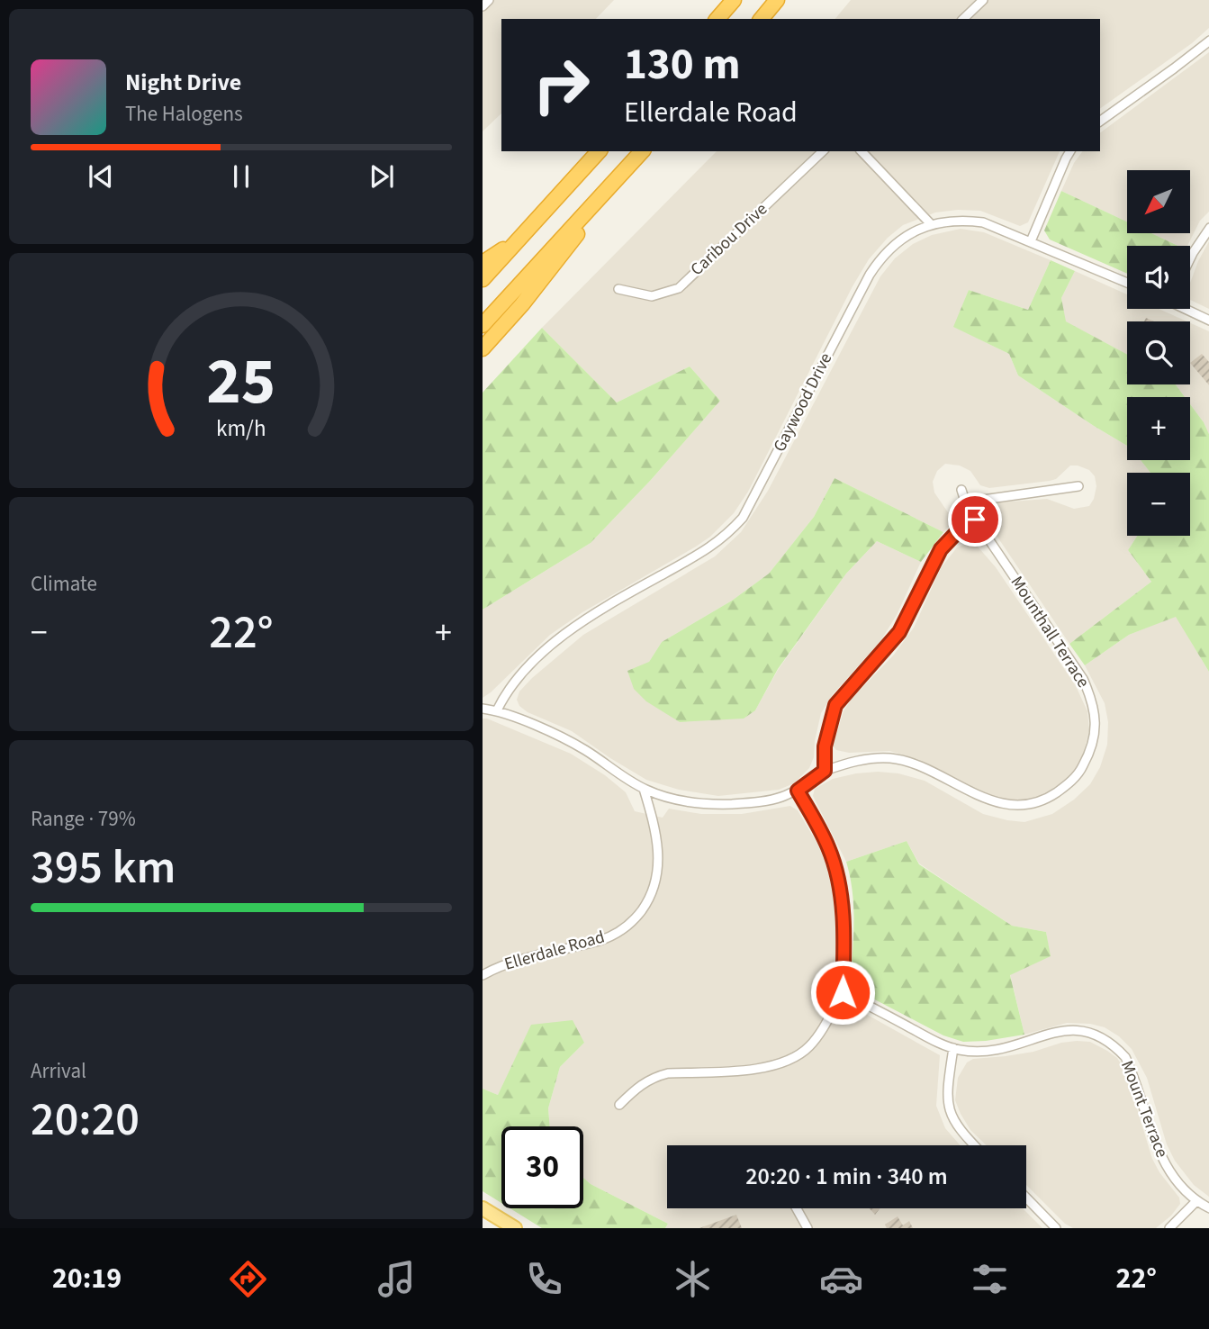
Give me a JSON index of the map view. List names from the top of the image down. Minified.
{"streets":{"street":["Caribou Drive","Gaywood Drive","Mounthall Terrace","Ellerdale Road","Mount Terrace"]},"north":"bottom left","page":{"turn":["130 m","Ellerdale Road"],"song":["Night Drive","The Halogens"],"map_buttons":["+","−"],"tile":["Climate",["Range · 79%","395 km"],["Arrival","20:20"]],"heat":["−","22°","+"],"limit":"30","trip":"20:20 · 1 min · 340 m","tabs":["20:19","22°"],"gauge":["25","km/h"]}}
